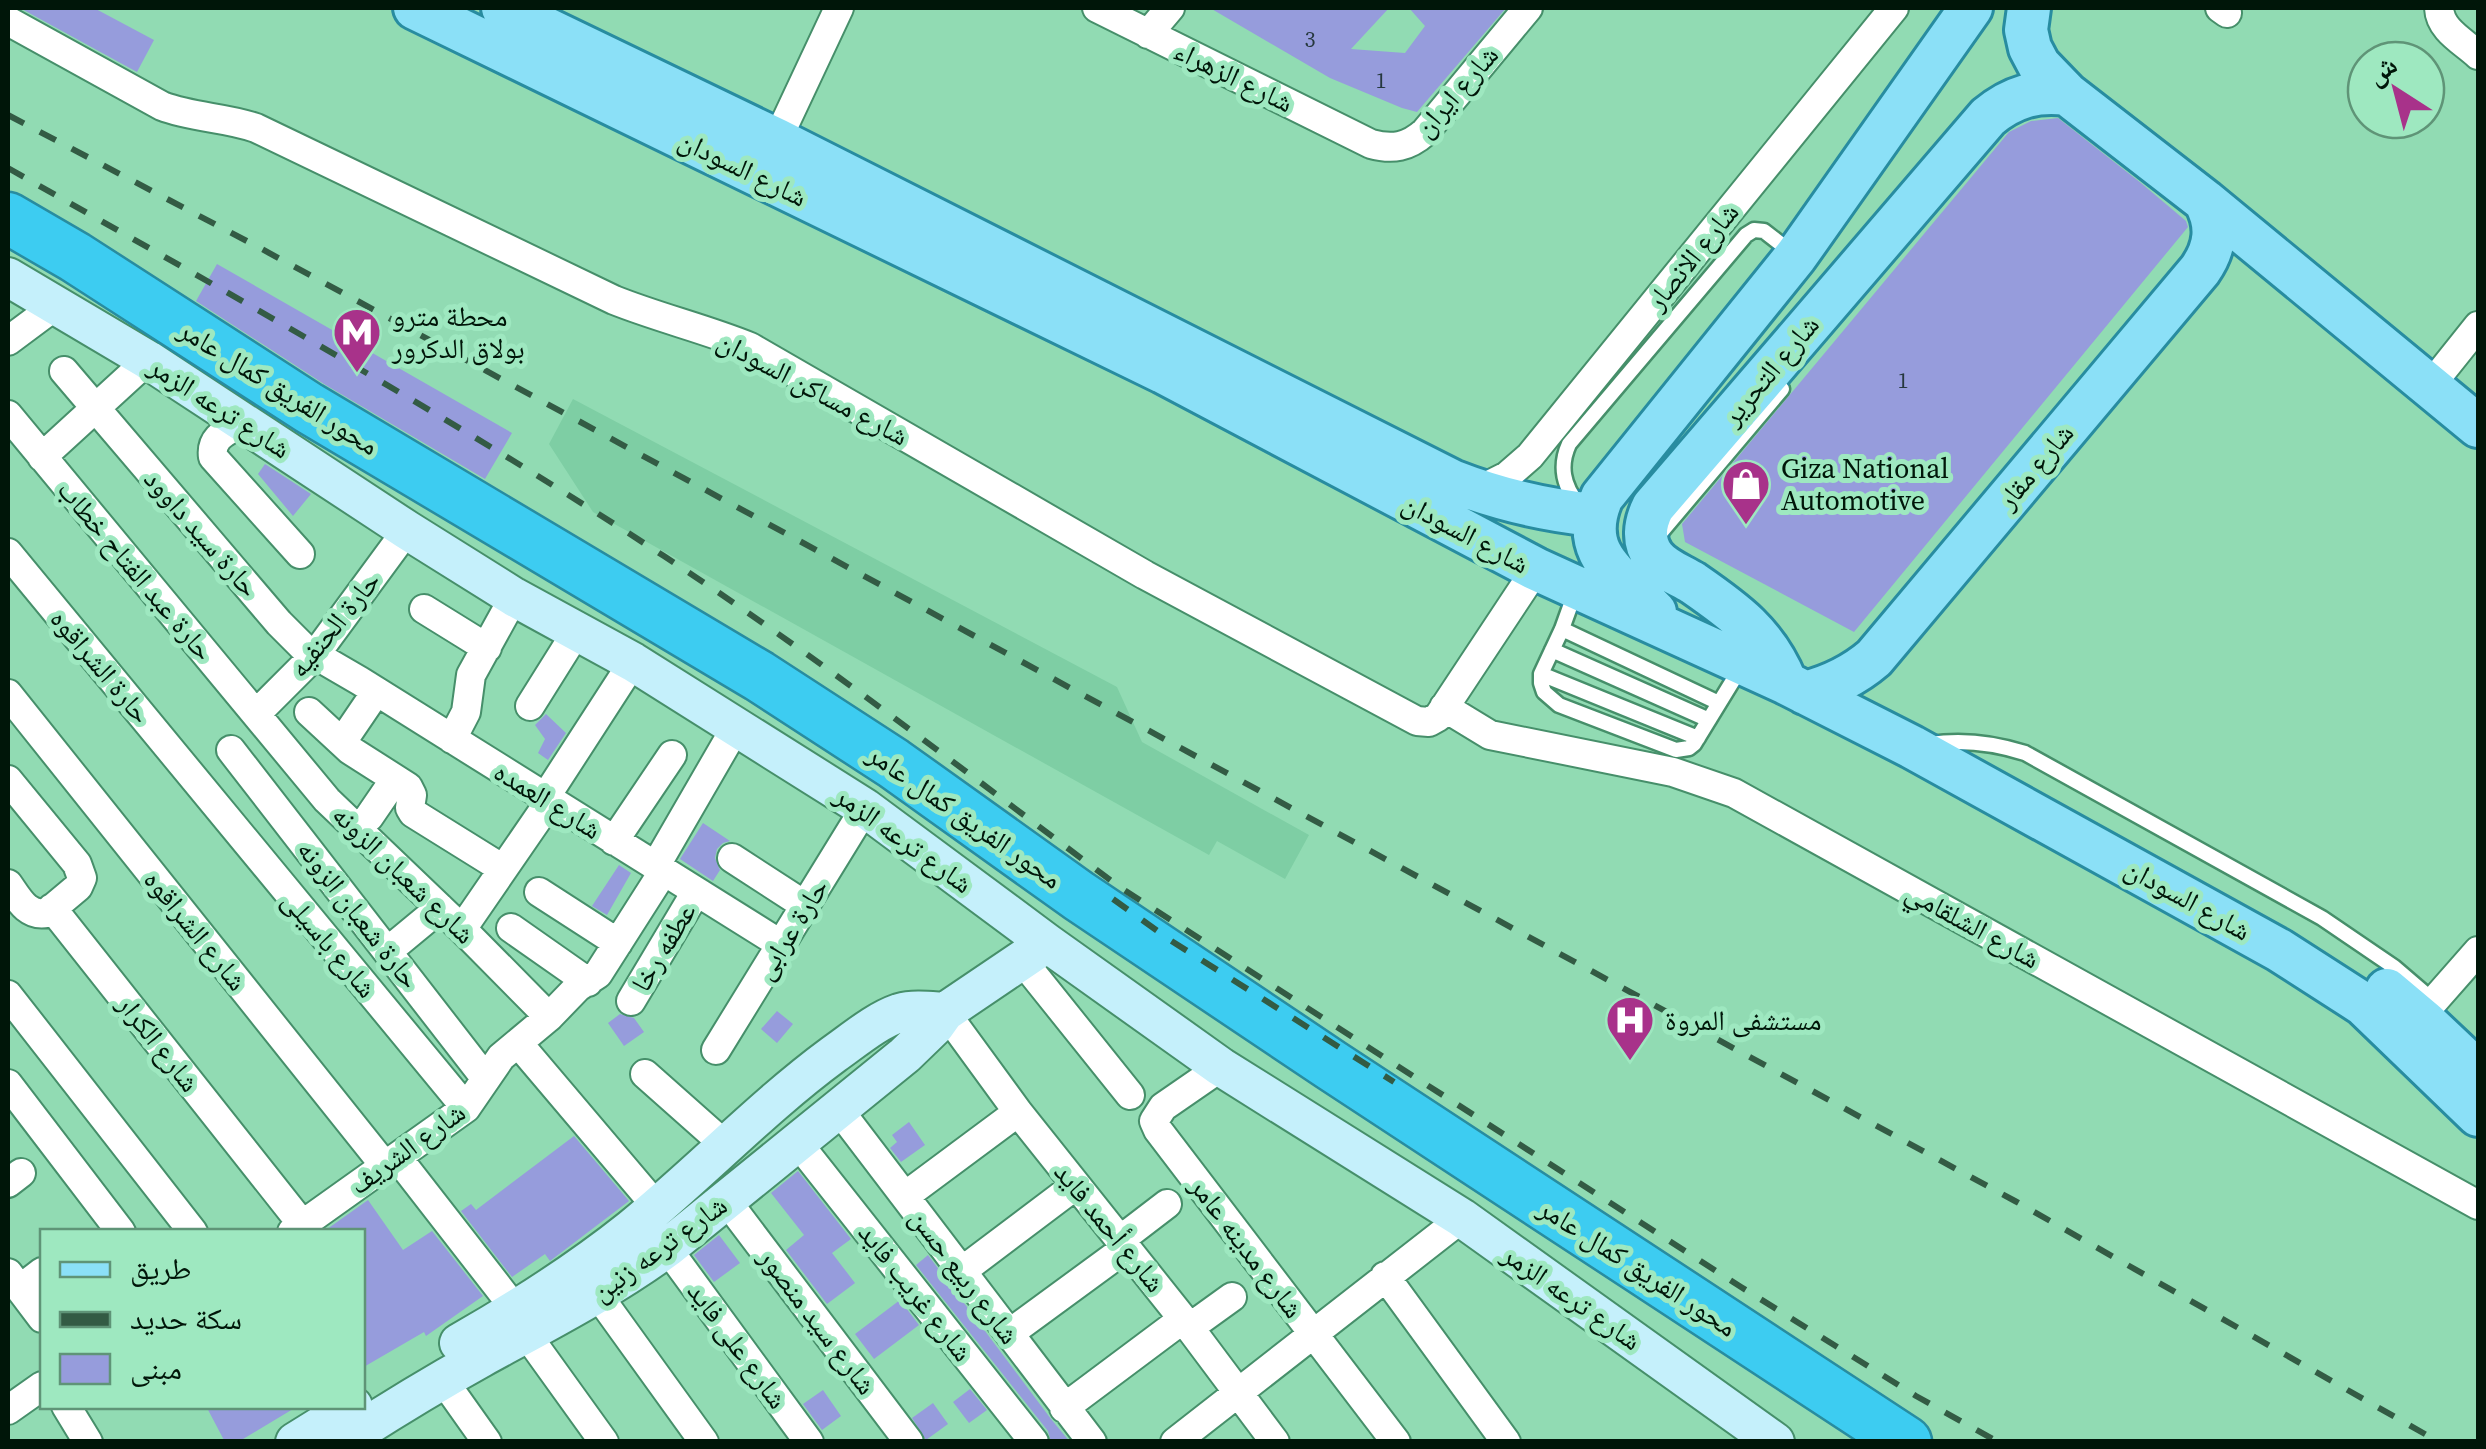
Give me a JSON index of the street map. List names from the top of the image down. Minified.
{"streets":{"highway":["محور الفريق كمال عامر"],"main road":["شارع السودان","شارع التحرير","شارع ترعه الزمر","شارع مقار","شارع ترعه زنين"],"street":["شارع الزهراء","شارع ايران","شارع الانصار","شارع مساكن السودان","حارة سيد داوود","حارة عبد الفتاح خطاب","حارة الحنفيه","حارة الشراقوه","شارع العمده","شارع شعبان الزونه","حارة شعبان الزونه","شارع الشلقامي","حارة عرابى","شارع الشراقوه","شارع باسيلى","عطفه رخا","شارع الكرار","شارع الشريف","شارع أحمد فايد","شارع مدينه عامر","شارع ربيع حسن","شارع غريب فايد","شارع سيد منصور","شارع على فايد"]},"crossings":[["شارع الزهراء","شارع ايران"],["شارع السودان","شارع الانصار"],["شارع السودان","شارع التحرير"],["شارع السودان","شارع مقار"],["شارع مساكن السودان","شارع الشلقامي"],["شارع ترعه الزمر","حارة الحنفيه"],["شارع ترعه الزمر","حارة عرابى"],["شارع ترعه الزمر","شارع الشريف"],["شارع ترعه الزمر","شارع مدينه عامر"],["شارع ترعه الزمر","شارع ترعه زنين"],["حارة سيد داوود","حارة الحنفيه"],["حارة سيد داوود","شارع العمده"],["حارة عبد الفتاح خطاب","حارة الحنفيه"],["حارة عبد الفتاح خطاب","شارع شعبان الزونه"],["حارة الحنفيه","حارة الشراقوه"],["حارة الحنفيه","شارع العمده"],["حارة الحنفيه","شارع شعبان الزونه"],["حارة الحنفيه","حارة شعبان الزونه"],["حارة الحنفيه","شارع باسيلى"],["حارة الشراقوه","شارع باسيلى"],["شارع العمده","حارة عرابى"],["شارع العمده","عطفه رخا"],["شارع العمده","شارع الشريف"],["شارع شعبان الزونه","شارع الشريف"],["حارة شعبان الزونه","شارع الشريف"],["شارع الشراقوه","شارع الشريف"],["شارع الشراقوه","شارع ترعه زنين"],["شارع باسيلى","شارع الشريف"],["شارع الكرار","شارع الشريف"],["شارع أحمد فايد","شارع ترعه زنين"],["شارع ترعه زنين","شارع ربيع حسن"],["شارع ترعه زنين","شارع غريب فايد"],["شارع ترعه زنين","شارع سيد منصور"],["شارع ترعه زنين","شارع على فايد"]],"places":{"metro station":["محطة مترو بولاق الدكرور"],"shop":["Giza National Automotive"],"hospital":["مستشفى المروة"]},"house_numbers":["3","1","1"],"legend":["طريق","سكة حديد","مبنى"],"north":"top left"}
